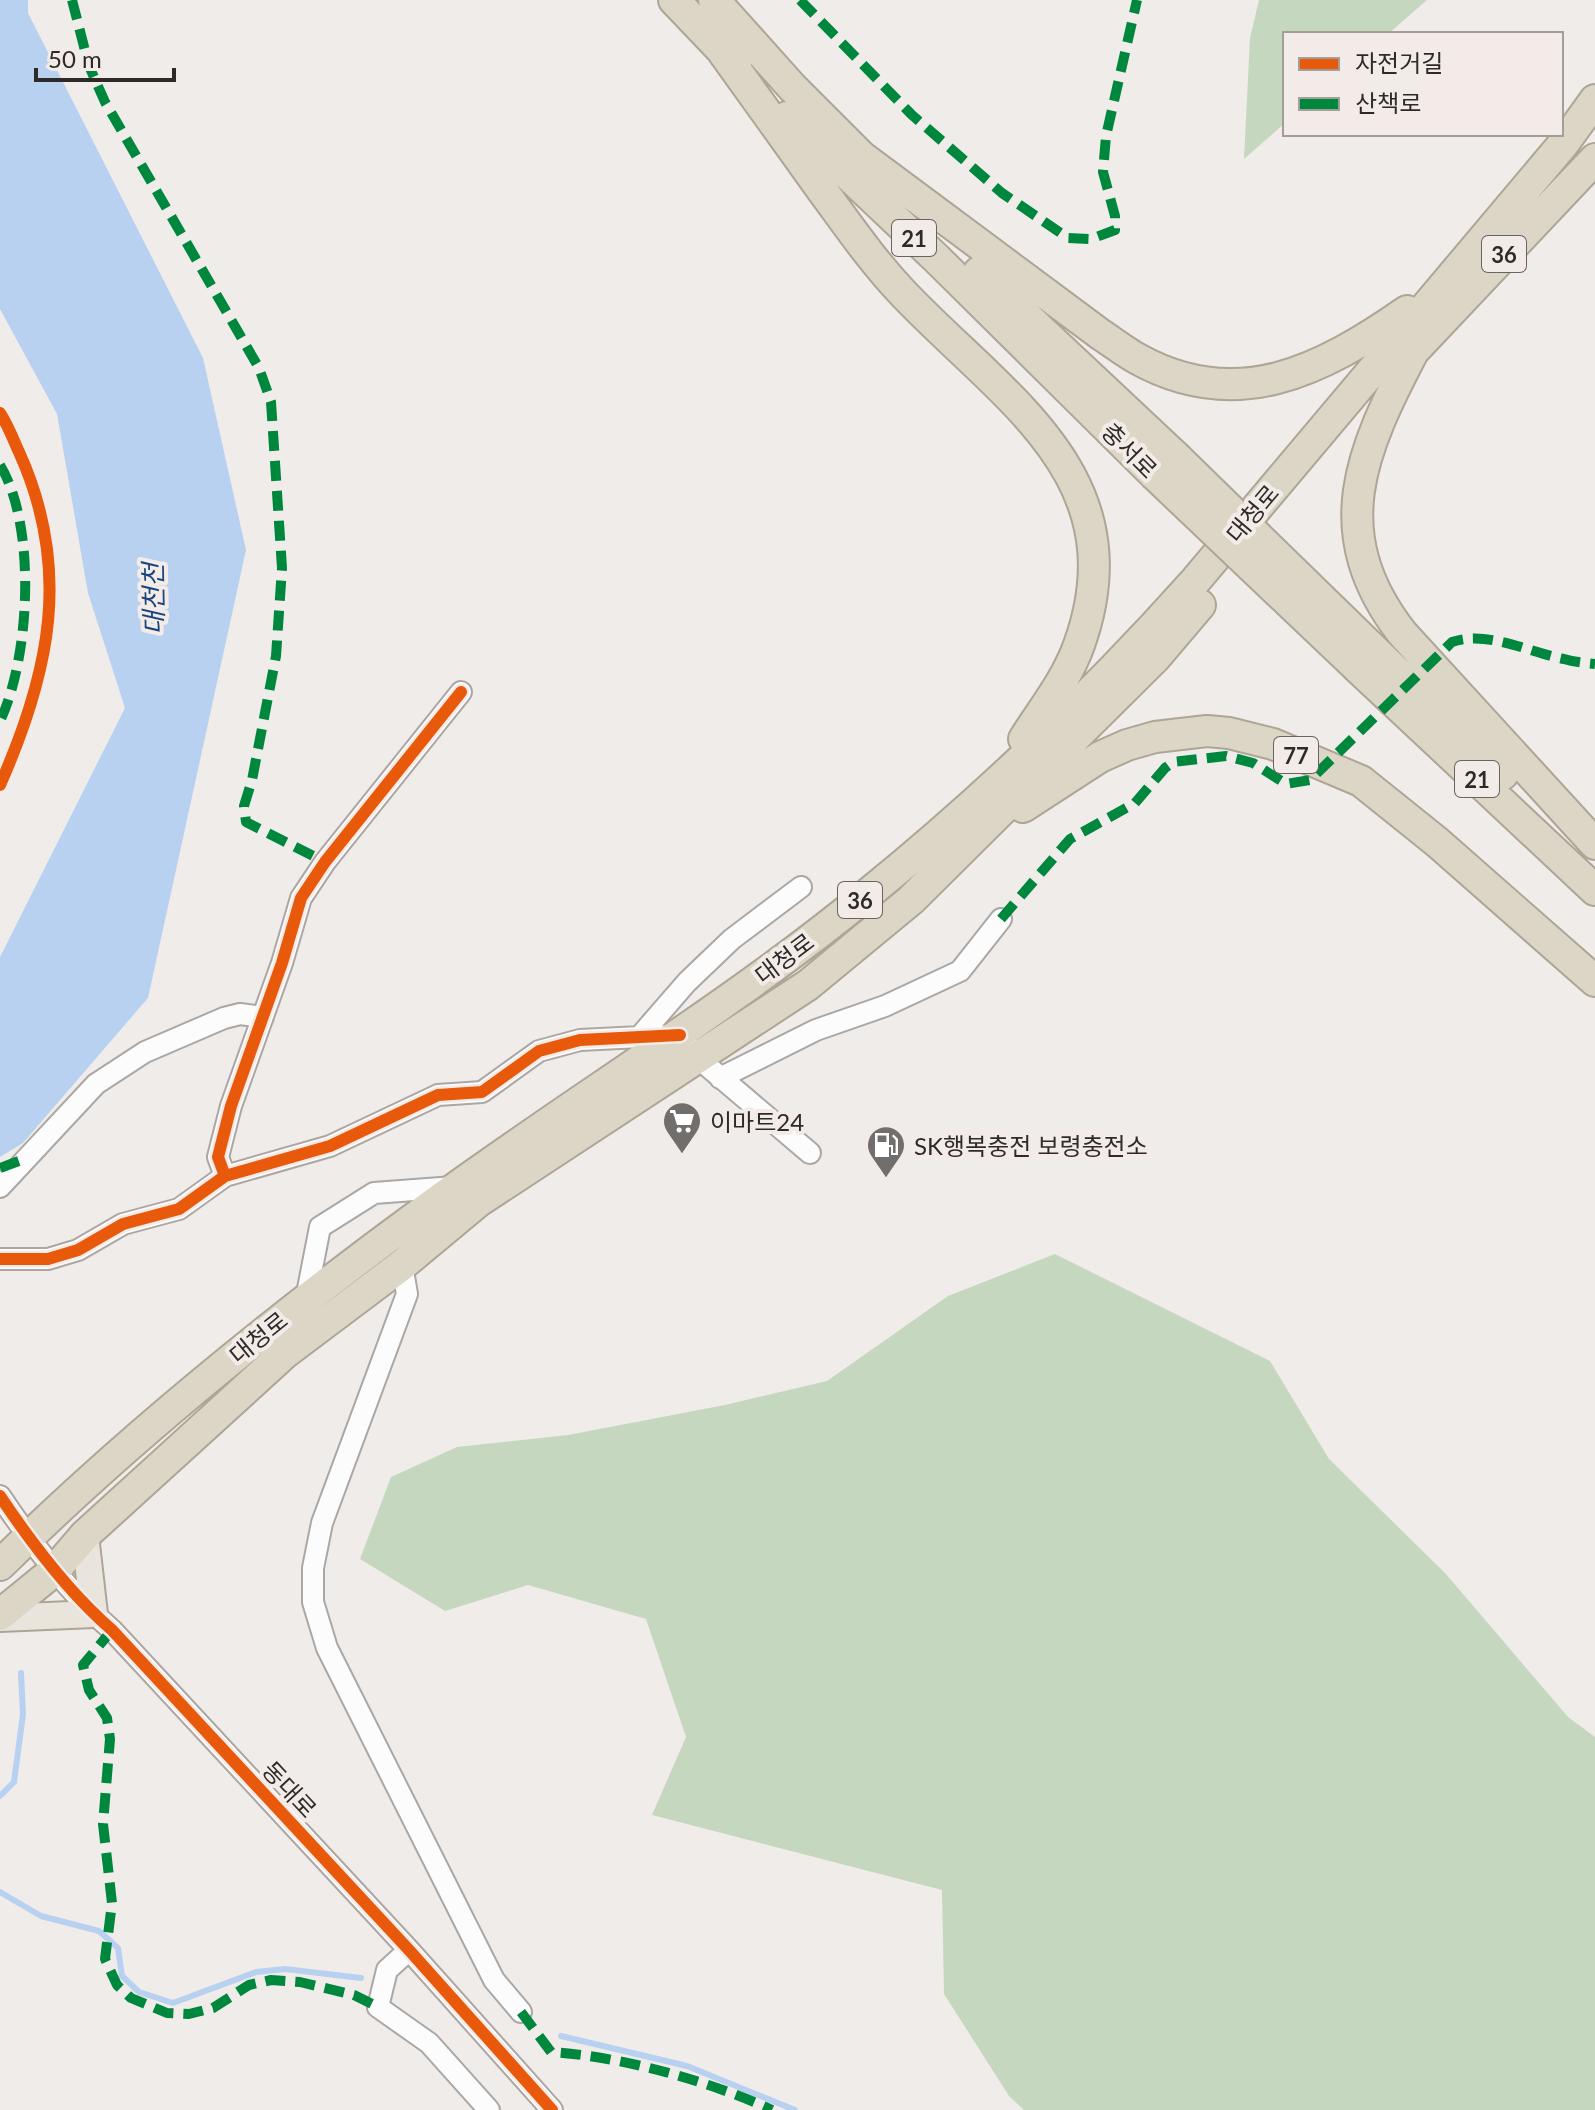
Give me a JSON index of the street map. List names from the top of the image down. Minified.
{"streets":{"highway":["21","36","충서로","대청로","77"],"street":["동대로"]},"crossings":[["21","충서로"],["대청로","77"],["대청로","동대로"]],"water":["대천천"],"places":{"supermarket":["이마트24"],"fuel station":["SK행복충전 보령충전소"]},"legend":["자전거길","산책로"],"scale_bar":"50 m"}
